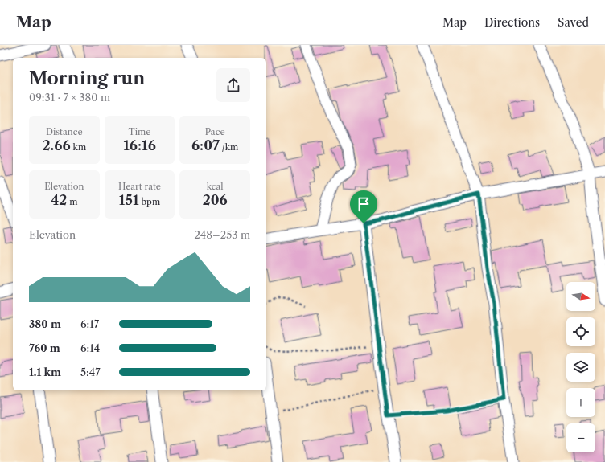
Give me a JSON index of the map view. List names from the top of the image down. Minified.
{"north":"right","page":{"header":"Map","nav":["Map","Directions","Saved"],"heading":["Morning run","09:31 · 7 × 380 m"],"stats":[["Distance","2.66 km"],["Time","16:16"],["Pace","6:07 /km"],["Elevation","42 m"],["Heart rate","151 bpm"],["kcal","206"]],"chart":["Elevation","248–253 m"],"map_buttons":["+","−"],"list":[{"name":"380 m","note":"6:17"},{"name":"760 m","note":"6:14"},{"name":"1.1 km","note":"5:47"}]}}
